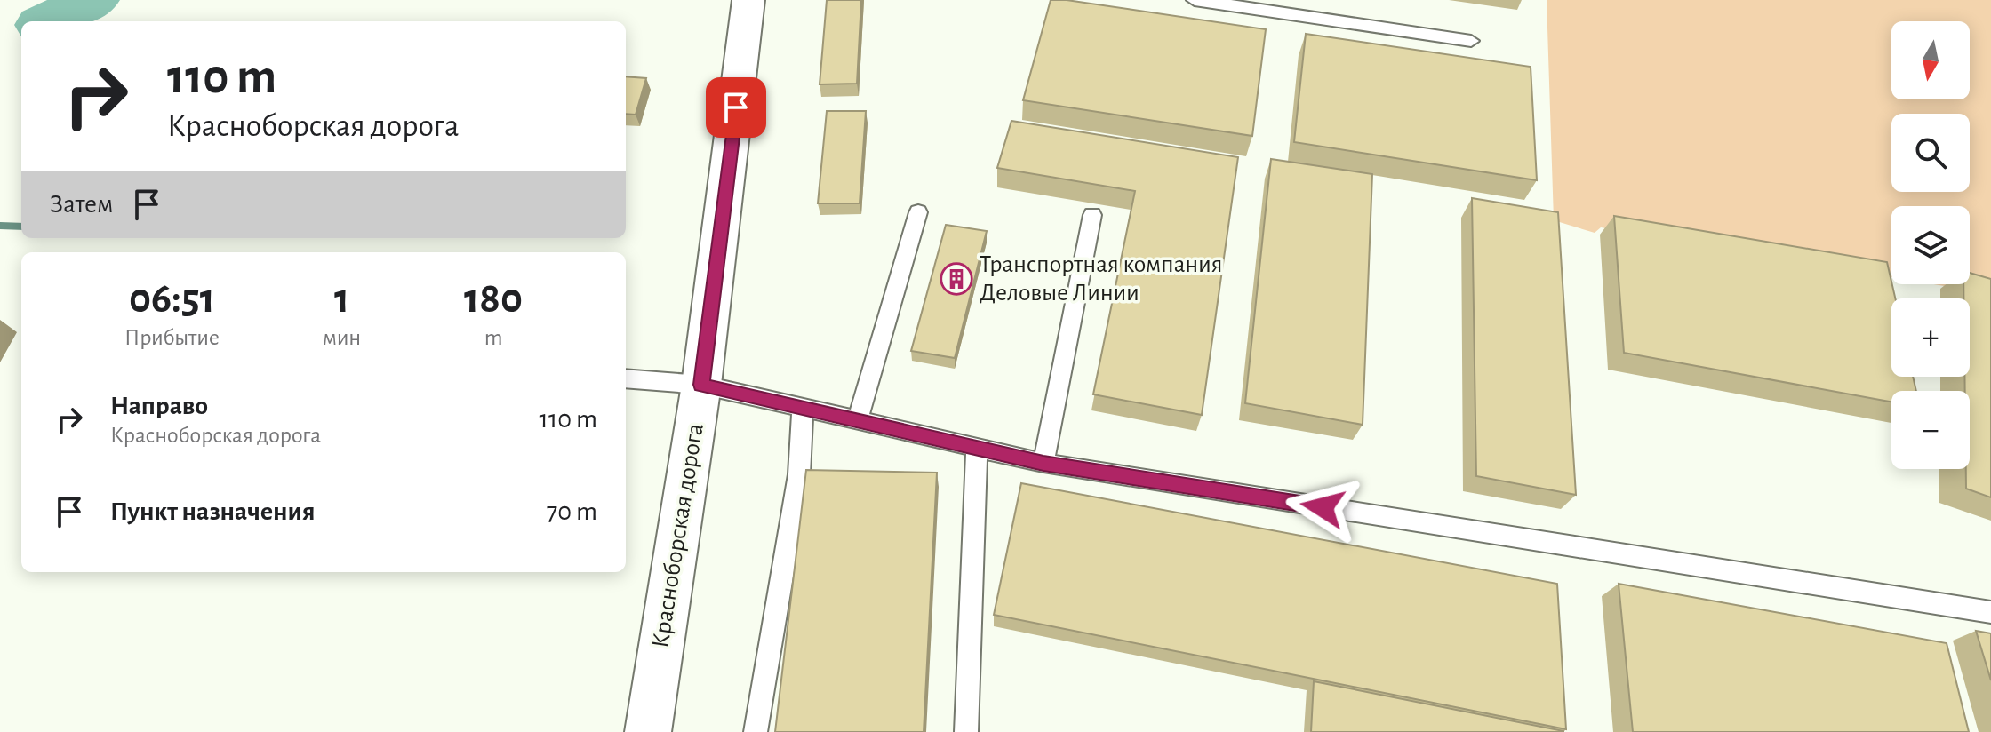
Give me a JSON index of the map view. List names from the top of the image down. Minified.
{"streets":{"street":["Красноборская дорога"]},"places":{"building":["Транспортная компания Деловые Линии"]},"north":"bottom","page":{"map_buttons":["+","−"],"turn":["110 m","Красноборская дорога"],"then":"Затем","eta":["06:51","Прибытие","1","мин","180","m"],"list":[{"name":"Направо","note":"Красноборская дорога","value":"110 m"},{"name":"Пункт назначения","value":"70 m"}]}}
